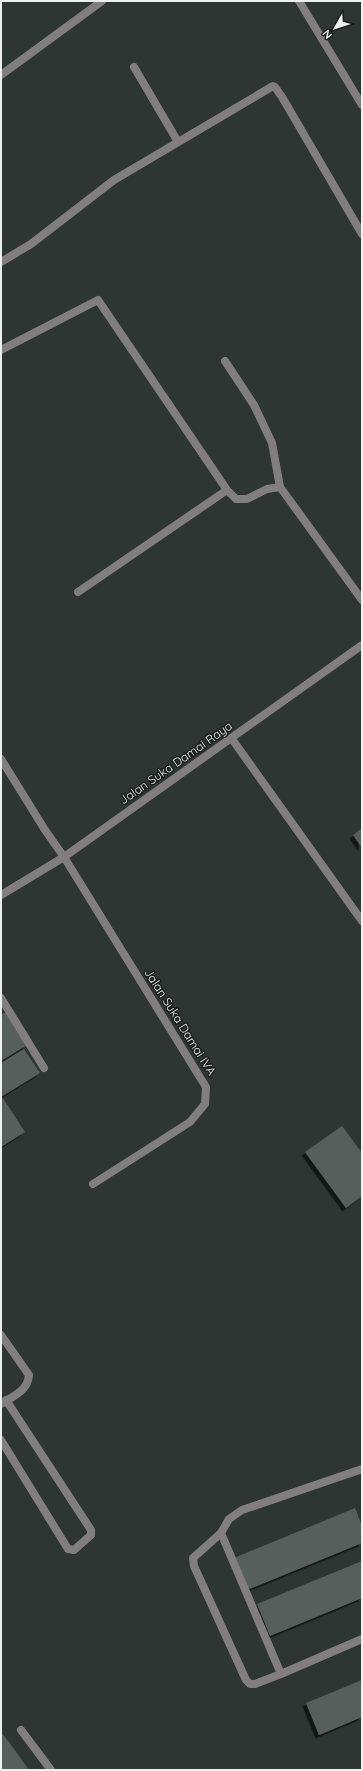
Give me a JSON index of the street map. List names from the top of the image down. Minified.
{"streets":{"street":["Jalan Suka Damai Raya","Jalan Suka Damai IVA"]},"crossings":[["Jalan Suka Damai Raya","Jalan Suka Damai IVA"]],"north":"bottom left"}
